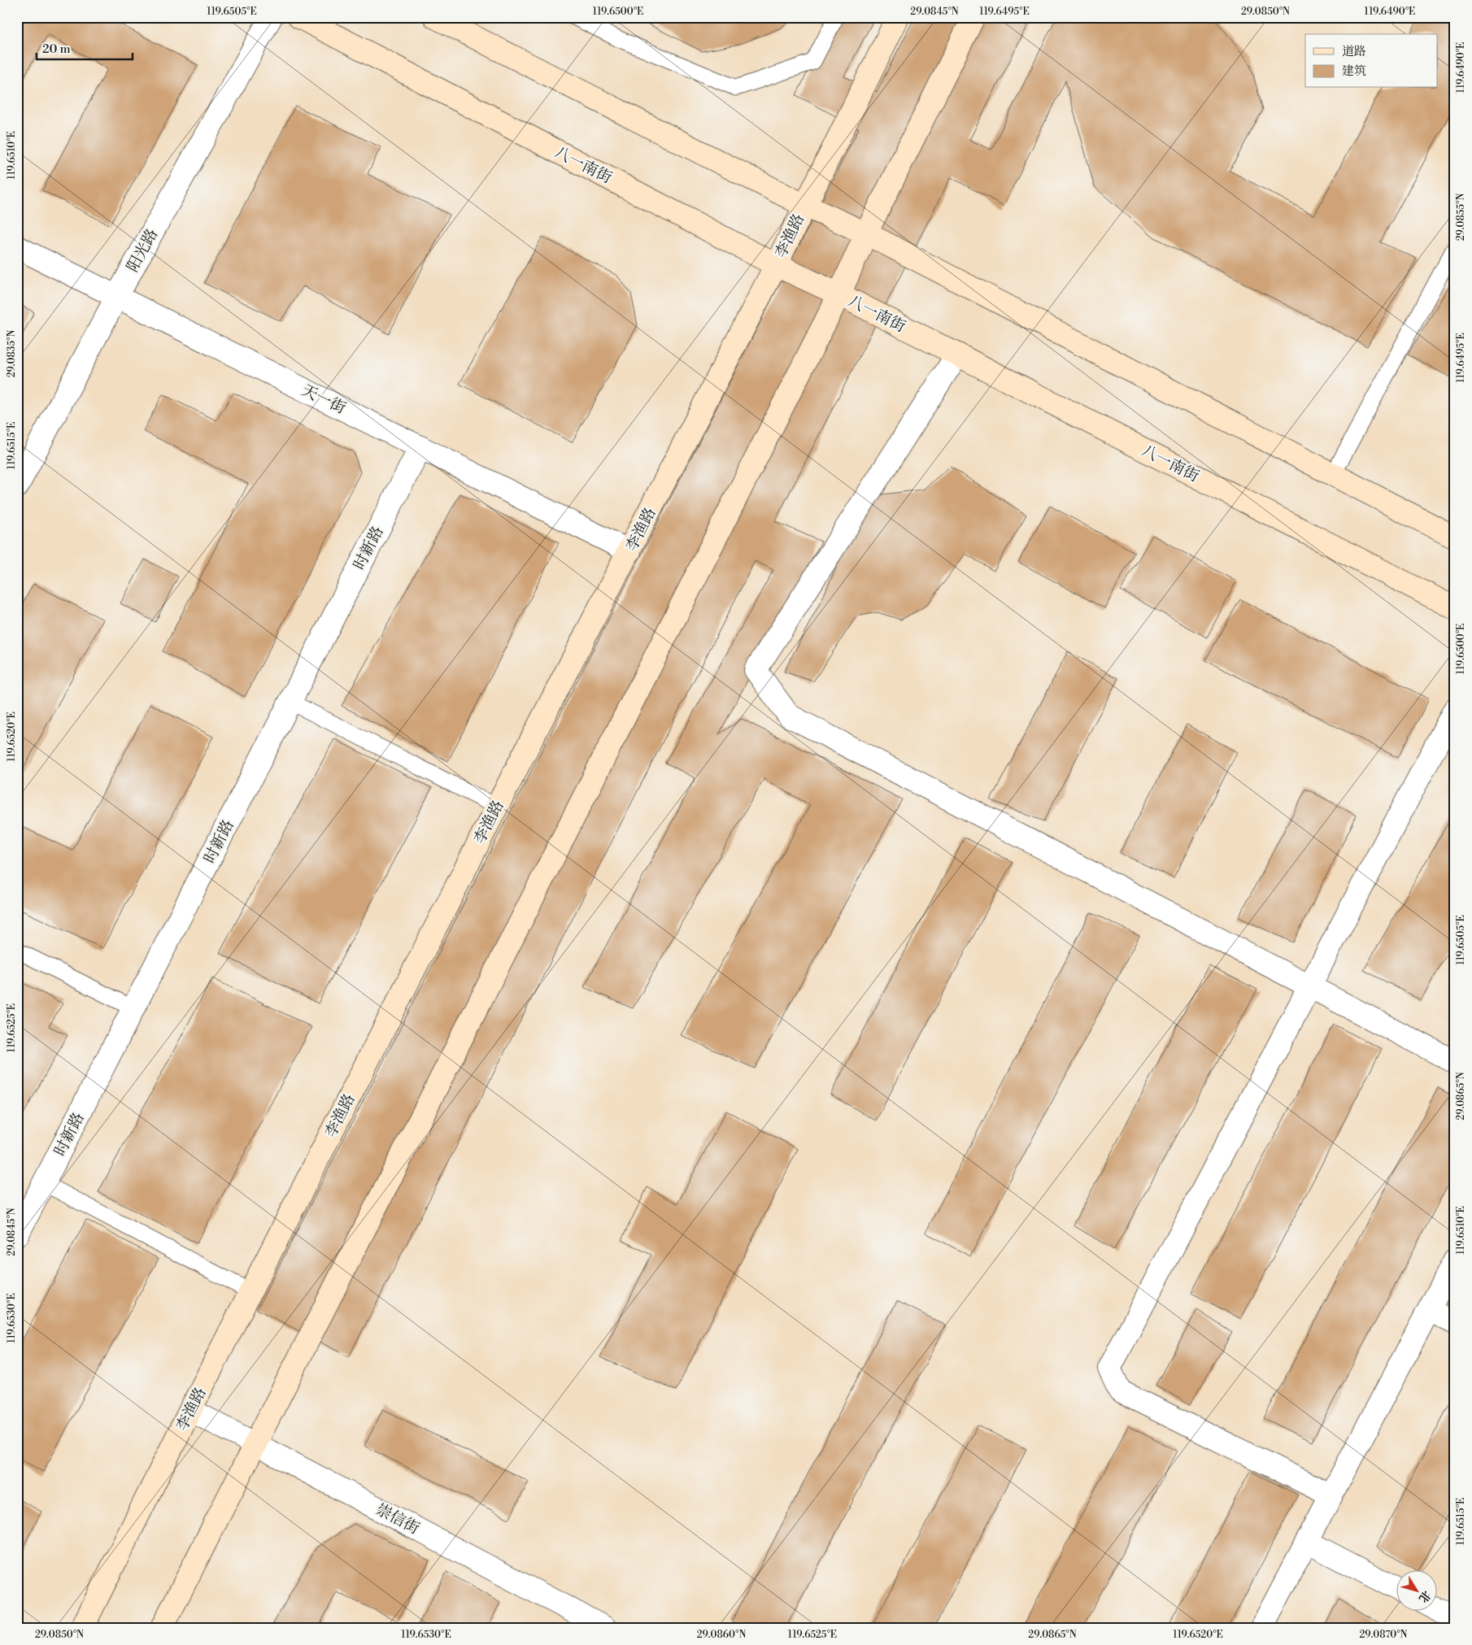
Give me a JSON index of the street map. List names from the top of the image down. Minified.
{"streets":{"main road":["八一南街","李渔路"],"street":["阳光路","天一街","时新路","崇信街"]},"crossings":[["八一南街","李渔路"],["李渔路","天一街"],["李渔路","崇信街"],["阳光路","天一街"],["天一街","时新路"]],"legend":["道路","建筑"],"scale_bar":"20 m","north":"bottom right","coordinates":["119.6505°E","119.6500°E","29.0845°N","119.6495°E","29.0850°N","119.6490°E","119.6510°E","29.0855°N","29.0835°N","119.6515°E","119.6520°E","119.6525°E","29.0865°N","119.6530°E","29.0860°N","29.0870°N"]}
